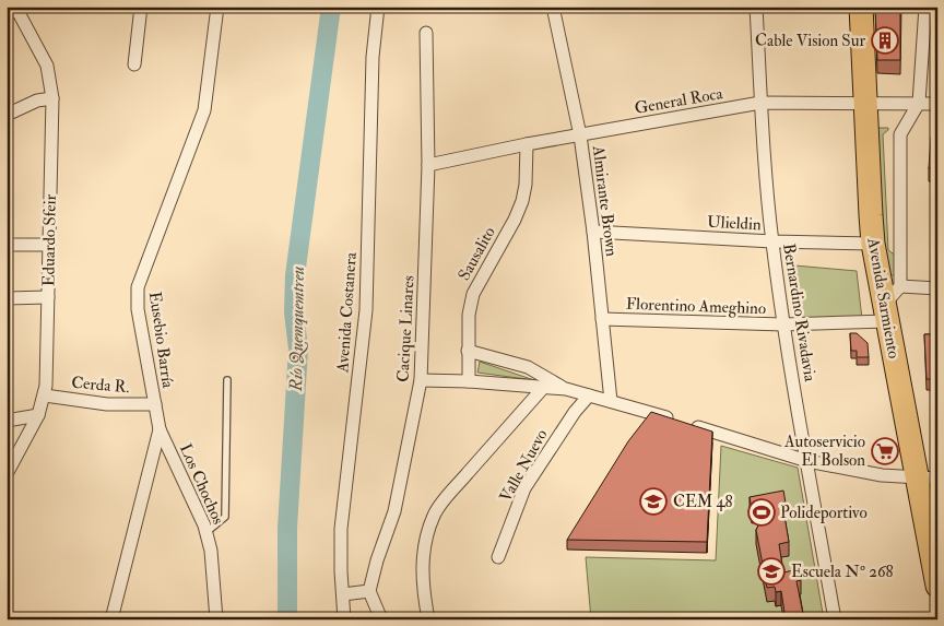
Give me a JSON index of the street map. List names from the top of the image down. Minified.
{"streets":{"highway":["Avenida Sarmiento"],"street":["General Roca","Almirante Brown","Ulieldin","Eduardo Sfeir","Sausalito","Florentino Ameghino","Avenida Costanera","Bernardino Rivadavia","Cacique Linares","Eusebio Barría","Cerda R.","Valle Nuevo","Los Chochos"]},"crossings":[["General Roca","Almirante Brown"],["General Roca","Sausalito"],["General Roca","Avenida Sarmiento"],["General Roca","Bernardino Rivadavia"],["General Roca","Cacique Linares"],["Almirante Brown","Ulieldin"],["Almirante Brown","Florentino Ameghino"],["Ulieldin","Avenida Sarmiento"],["Ulieldin","Bernardino Rivadavia"],["Eduardo Sfeir","Cerda R."],["Avenida Sarmiento","Florentino Ameghino"],["Florentino Ameghino","Bernardino Rivadavia"],["Eusebio Barría","Cerda R."],["Eusebio Barría","Los Chochos"]],"water":["Río Quemquemtreu"],"places":{"building":["Cable Vision Sur"],"supermarket":["Autoservicio El Bolson"],"school or university":["CEM 48","Escuela Nº 268"],"sports":["Polideportivo"]}}
